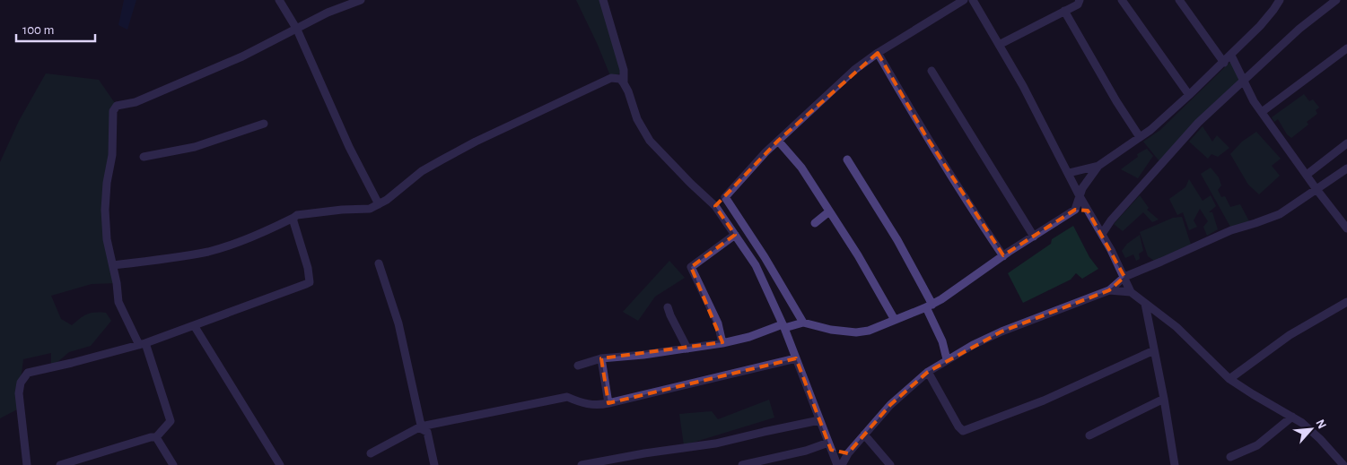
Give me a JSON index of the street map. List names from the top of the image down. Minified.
{"scale_bar":"100 m","north":"top right"}
